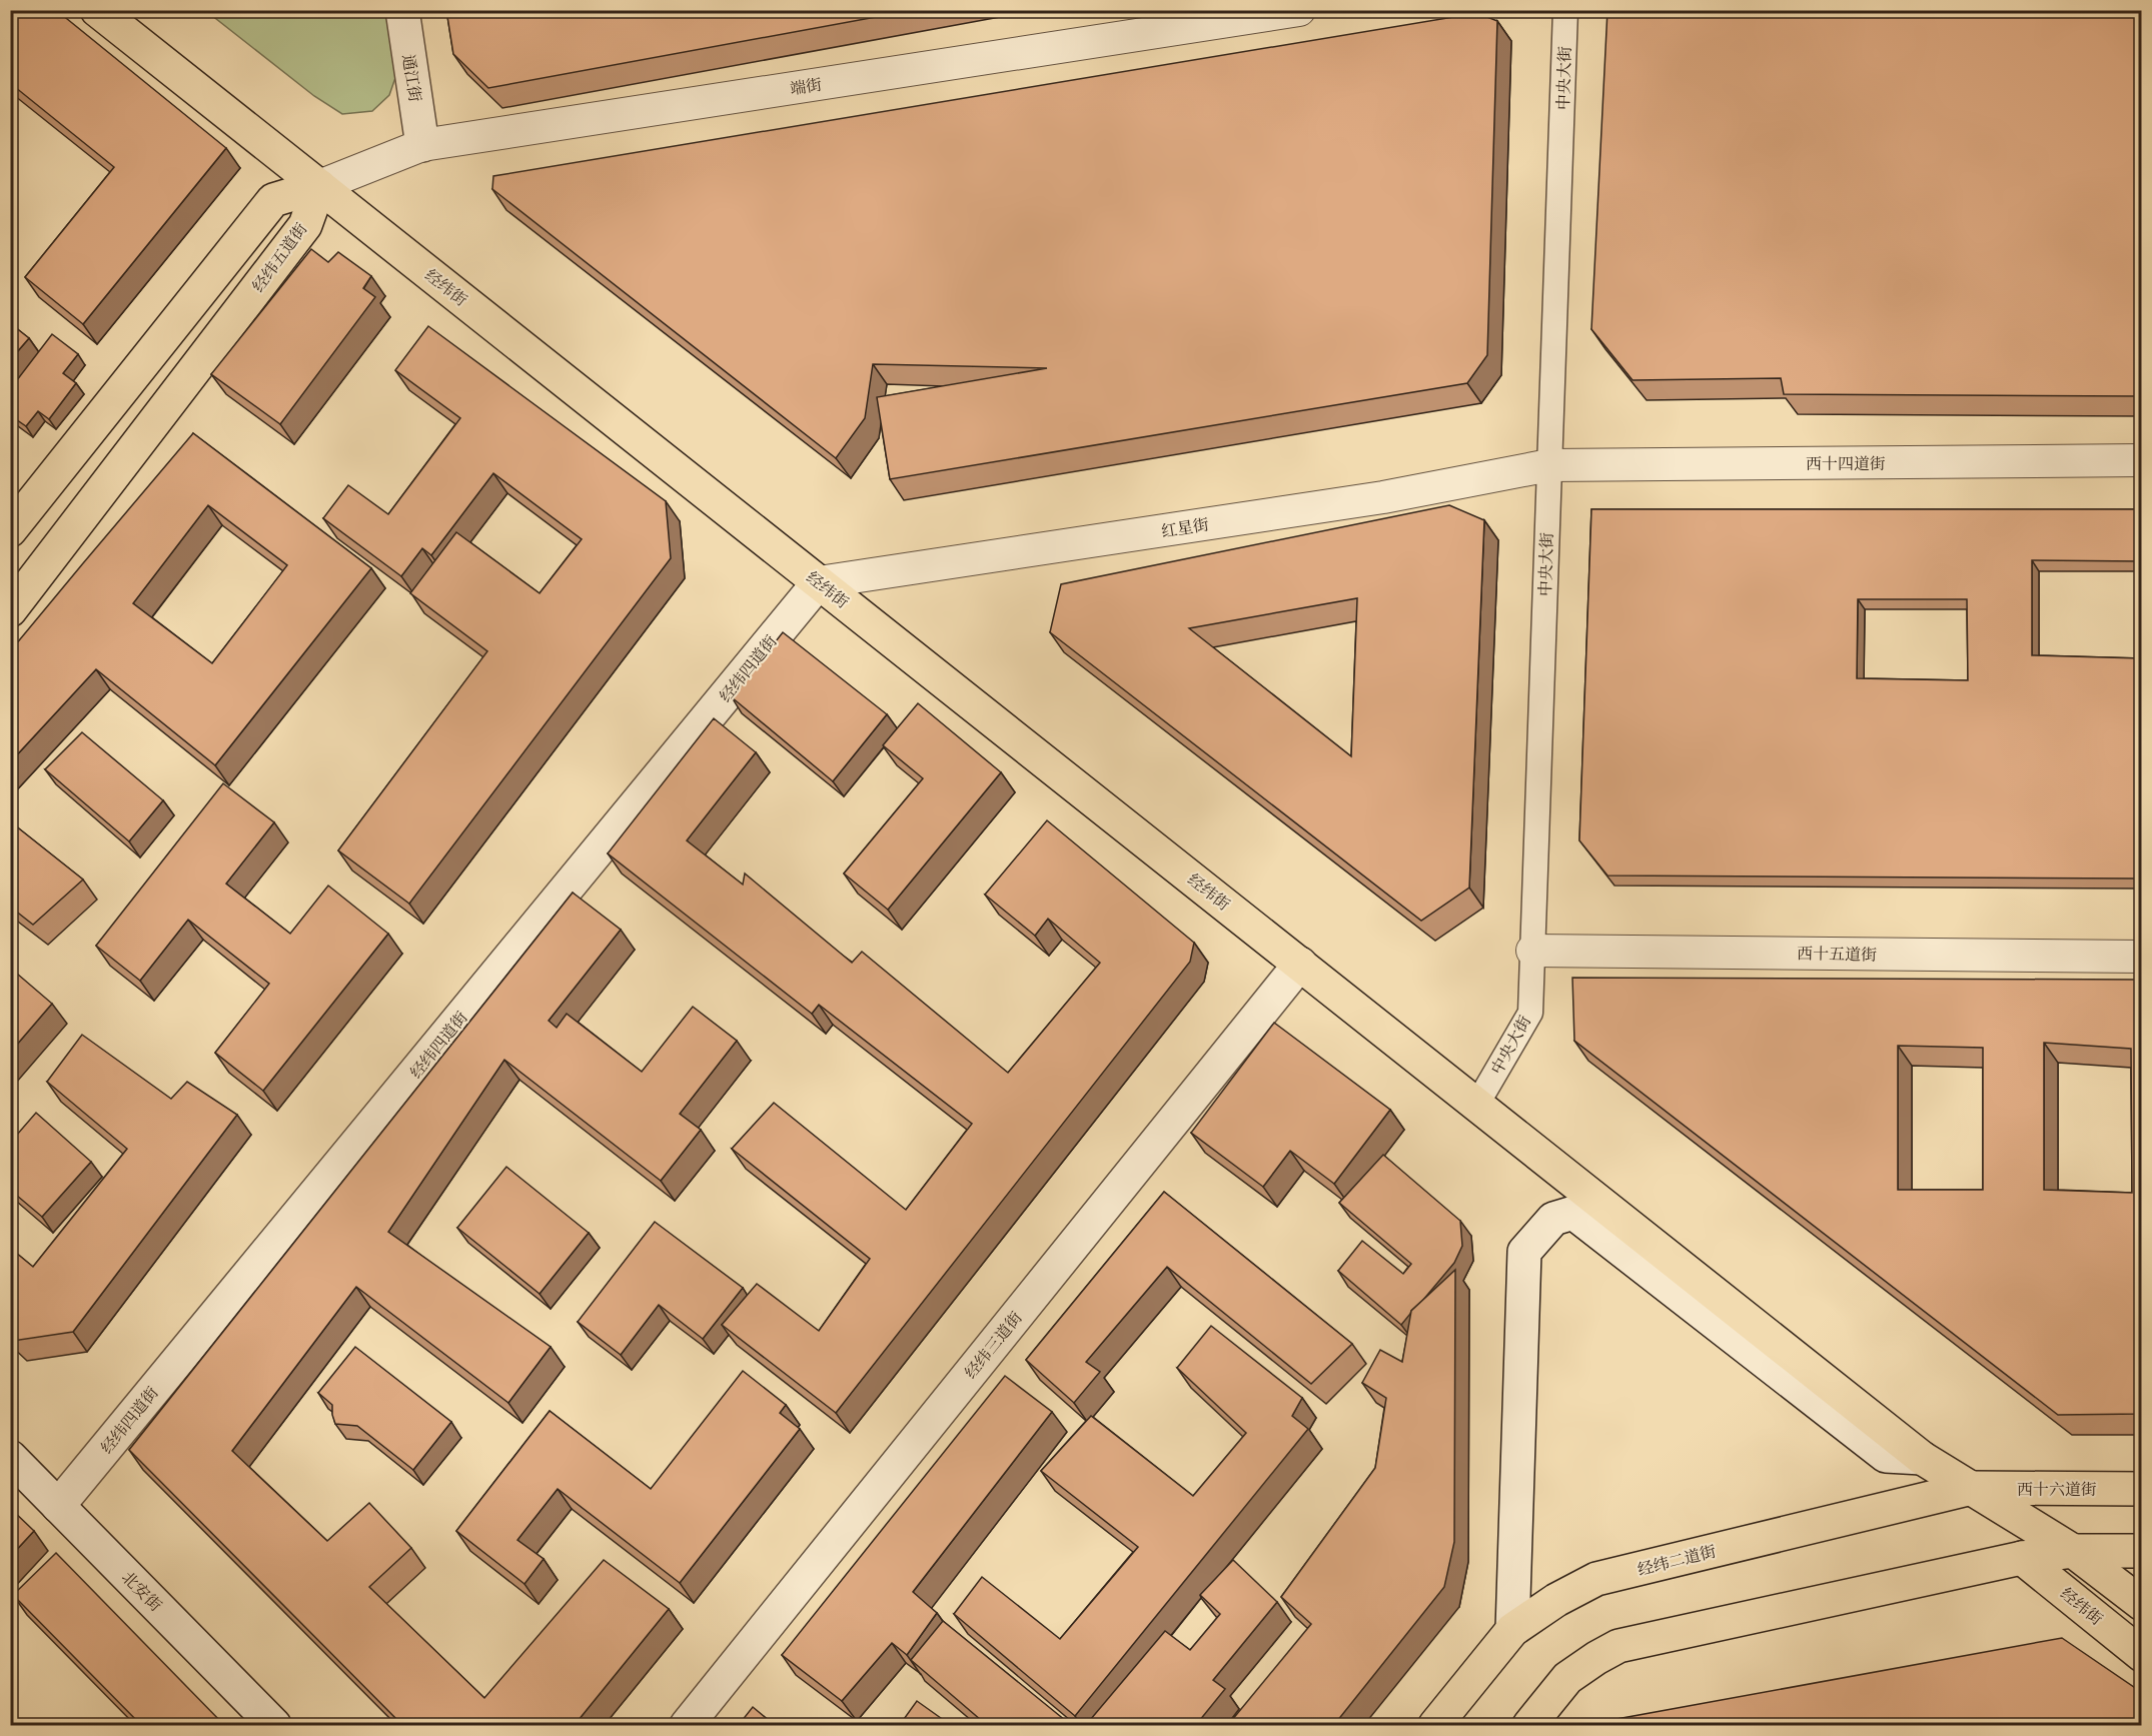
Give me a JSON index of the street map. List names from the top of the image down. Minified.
{"streets":{"main road":["经纬五道街","经纬街","西十六道街","经纬二道街"],"street":["通江街","中央大街","端街","西十四道街","红星街","经纬四道街","西十五道街","经纬三道街","北安街"]},"crossings":[["通江街","端街"],["中央大街","经纬街"],["中央大街","西十四道街"],["中央大街","红星街"],["中央大街","西十五道街"],["端街","经纬五道街"],["端街","经纬街"],["经纬五道街","经纬街"],["经纬街","红星街"],["经纬街","经纬四道街"],["经纬街","经纬三道街"],["经纬街","西十六道街"],["经纬街","经纬二道街"],["西十四道街","红星街"],["红星街","经纬四道街"],["经纬四道街","北安街"],["西十六道街","经纬二道街"]]}
